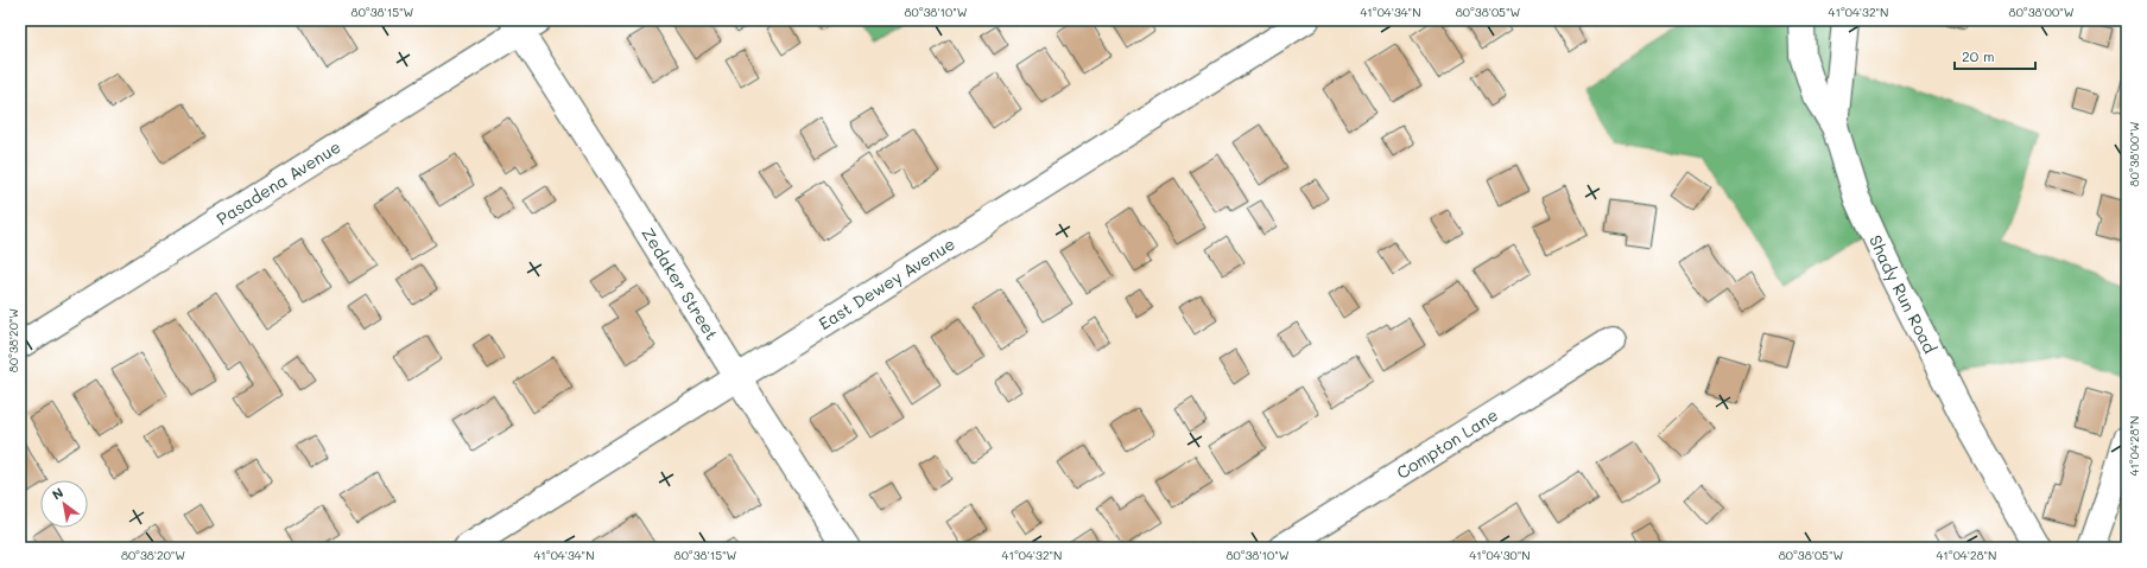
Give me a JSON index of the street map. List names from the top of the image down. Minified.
{"streets":{"street":["Pasadena Avenue","Zedaker Street","East Dewey Avenue","Shady Run Road","Compton Lane"]},"crossings":[["Pasadena Avenue","Zedaker Street"],["Zedaker Street","East Dewey Avenue"]],"scale_bar":"20 m","north":"top left","coordinates":["80°38'15\"W","80°38'10\"W","41°04'34\"N","80°38'05\"W","41°04'32\"N","80°38'00\"W","80°38'20\"W","41°04'28\"N","41°04'30\"N"]}
